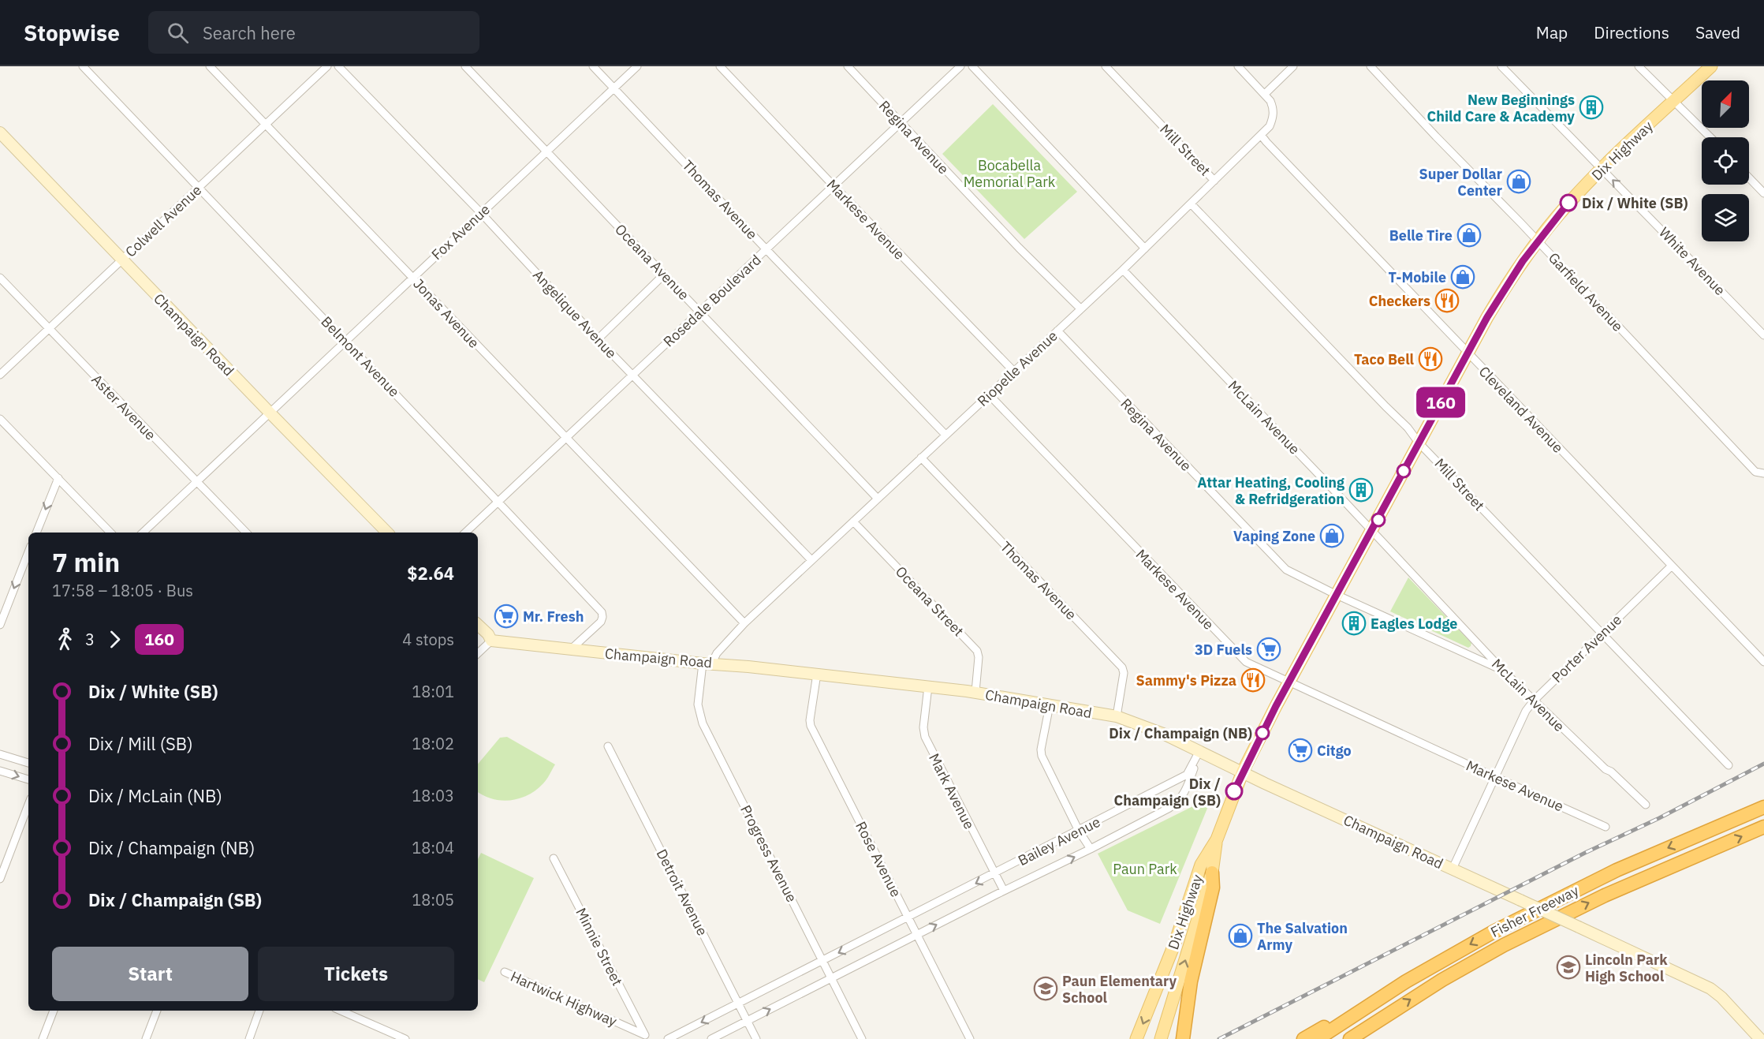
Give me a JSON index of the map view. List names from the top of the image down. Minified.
{"streets":{"highway":["Fisher Freeway"],"main road":["Dix Highway"],"street":["Regina Avenue","Mill Street","Thomas Avenue","Markese Avenue","Colwell Avenue","Fox Avenue","White Avenue","Oceana Avenue","Garfield Avenue","Rosedale Boulevard","Jonas Avenue","Angelique Avenue","Champaign Road","Belmont Avenue","Riopelle Avenue","Aster Avenue","Cleveland Avenue","McLain Avenue","Oceana Street","Porter Avenue","Mark Avenue","Bailey Avenue","Progress Avenue","Rose Avenue","Detroit Avenue","Minnie Street","Hartwick Highway"]},"crossings":[["Regina Avenue","Dix Highway"],["Regina Avenue","Rosedale Boulevard"],["Regina Avenue","Riopelle Avenue"],["Regina Avenue","McLain Avenue"],["Mill Street","Dix Highway"],["Mill Street","Riopelle Avenue"],["Mill Street","Porter Avenue"],["Dix Highway","Markese Avenue"],["Dix Highway","White Avenue"],["Dix Highway","Garfield Avenue"],["Dix Highway","Champaign Road"],["Dix Highway","Cleveland Avenue"],["Dix Highway","McLain Avenue"],["Thomas Avenue","Fox Avenue"],["Thomas Avenue","Rosedale Boulevard"],["Thomas Avenue","Champaign Road"],["Thomas Avenue","Riopelle Avenue"],["Markese Avenue","Rosedale Boulevard"],["Markese Avenue","Riopelle Avenue"],["Markese Avenue","Porter Avenue"],["Colwell Avenue","Jonas Avenue"],["Colwell Avenue","Champaign Road"],["Colwell Avenue","Belmont Avenue"],["Colwell Avenue","Aster Avenue"],["Fox Avenue","Oceana Avenue"],["Fox Avenue","Jonas Avenue"],["Fox Avenue","Angelique Avenue"],["Fox Avenue","Champaign Road"],["Fox Avenue","Belmont Avenue"],["Fox Avenue","Aster Avenue"],["Oceana Avenue","Rosedale Boulevard"],["Oceana Avenue","Riopelle Avenue"],["Rosedale Boulevard","Jonas Avenue"],["Rosedale Boulevard","Angelique Avenue"],["Rosedale Boulevard","Belmont Avenue"],["Jonas Avenue","Riopelle Avenue"],["Angelique Avenue","Riopelle Avenue"],["Champaign Road","Belmont Avenue"],["Champaign Road","Riopelle Avenue"],["Champaign Road","Oceana Street"],["Champaign Road","Porter Avenue"],["Champaign Road","Mark Avenue"],["Champaign Road","Bailey Avenue"],["Champaign Road","Progress Avenue"],["Champaign Road","Rose Avenue"],["Riopelle Avenue","Cleveland Avenue"],["Riopelle Avenue","McLain Avenue"],["Riopelle Avenue","Oceana Street"],["Riopelle Avenue","Progress Avenue"],["Cleveland Avenue","Porter Avenue"],["McLain Avenue","Porter Avenue"],["Mark Avenue","Bailey Avenue"],["Bailey Avenue","Progress Avenue"],["Bailey Avenue","Rose Avenue"],["Bailey Avenue","Detroit Avenue"],["Minnie Street","Hartwick Highway"]],"one_way":["White Avenue"],"parks":["Bocabella Memorial Park","Paun Park"],"places":{"building":["New Beginnings Child Care & Academy","Attar Heating, Cooling & Refridgeration","Eagles Lodge"],"shop":["Super Dollar Center","Belle Tire","T-Mobile","Vaping Zone","The Salvation Army"],"other":["Dix / White (SB)","Dix / Champaign (NB)","Dix / Champaign (SB)"],"restaurant":["Checkers","Taco Bell","Sammy's Pizza"],"supermarket":["Mr. Fresh","3D Fuels","Citgo"],"school or university":["Lincoln Park High School","Paun Elementary School"]},"lines":["bus line 160"],"north":"top right","page":{"header":"Stopwise","search":"Search here","nav":["Map","Directions","Saved"],"on_map":"160","heading":["7 min","17:58 – 18:05 · Bus","$2.64"],"legs":["3","160","4 stops"],"list":[{"name":"Dix / White (SB)","value":"18:01"},{"name":"Dix / Mill (SB)","value":"18:02"},{"name":"Dix / McLain (NB)","value":"18:03"},{"name":"Dix / Champaign (NB)","value":"18:04"},{"name":"Dix / Champaign (SB)","value":"18:05"}],"buttons":["Start","Tickets"]}}
